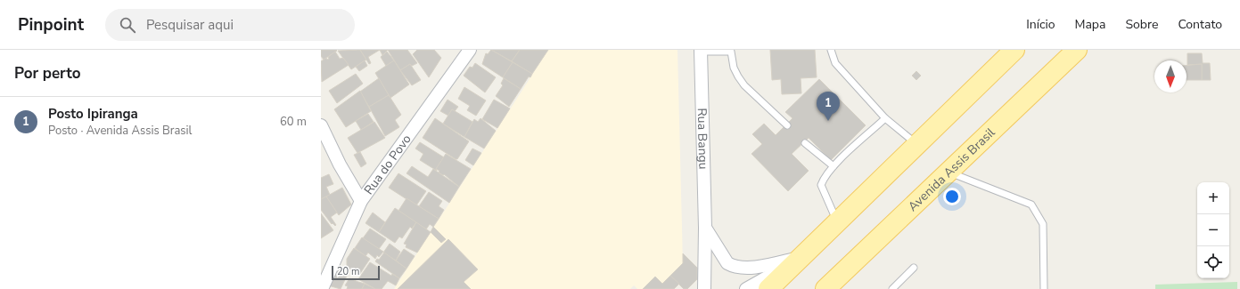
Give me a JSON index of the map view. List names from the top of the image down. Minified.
{"streets":{"main road":["Avenida Assis Brasil"],"street":["Rua Bangu","Rua do Povo"]},"scale_bar":"20 m","north":"bottom","page":{"header":"Pinpoint","search":"Pesquisar aqui","nav":["Início","Mapa","Sobre","Contato"],"heading":"Por perto","pins":"1","list":[{"mark":"1","name":"Posto Ipiranga","note":"Posto · Avenida Assis Brasil","value":"60 m"}],"map_buttons":["+","−"],"scale":"20 m"}}
